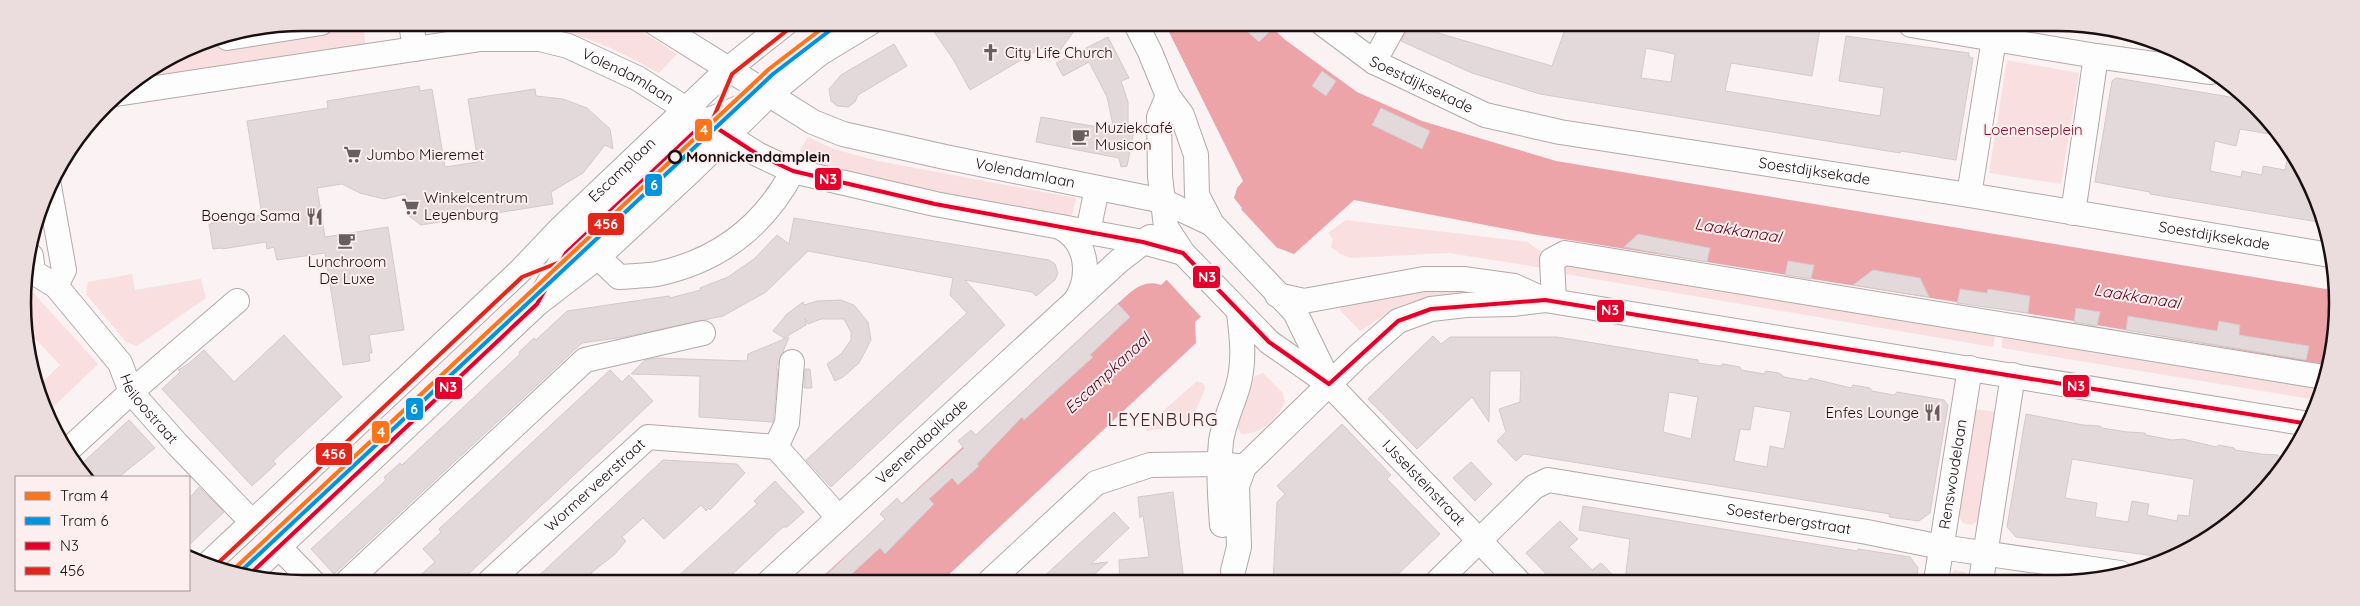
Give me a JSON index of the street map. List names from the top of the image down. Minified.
{"streets":{"street":["Volendamlaan","Soestdijksekade","Escamplaan","Heiloostraat","Veenendaalkade","Renswoudelaan","IJsselsteinstraat","Wormerveerstraat","Soesterbergstraat"]},"crossings":[["Volendamlaan","Escamplaan"],["Volendamlaan","Veenendaalkade"],["Escamplaan","Heiloostraat"],["Renswoudelaan","Soesterbergstraat"],["IJsselsteinstraat","Soesterbergstraat"]],"districts":["LEYENBURG"],"water":["Laakkanaal","Escampkanaal"],"parks":["Loenenseplein"],"places":{"church":["City Life Church"],"cafe":["Muziekcafé Musicon","Lunchroom De Luxe"],"supermarket":["Jumbo Mieremet","Winkelcentrum Leyenburg"],"other":["Monnickendamplein"],"restaurant":["Boenga Sama","Enfes Lounge"]},"lines":["tram line 4","tram line 6","transit line 456","transit line N3"],"legend":["Tram 4","Tram 6","N3","456"]}
